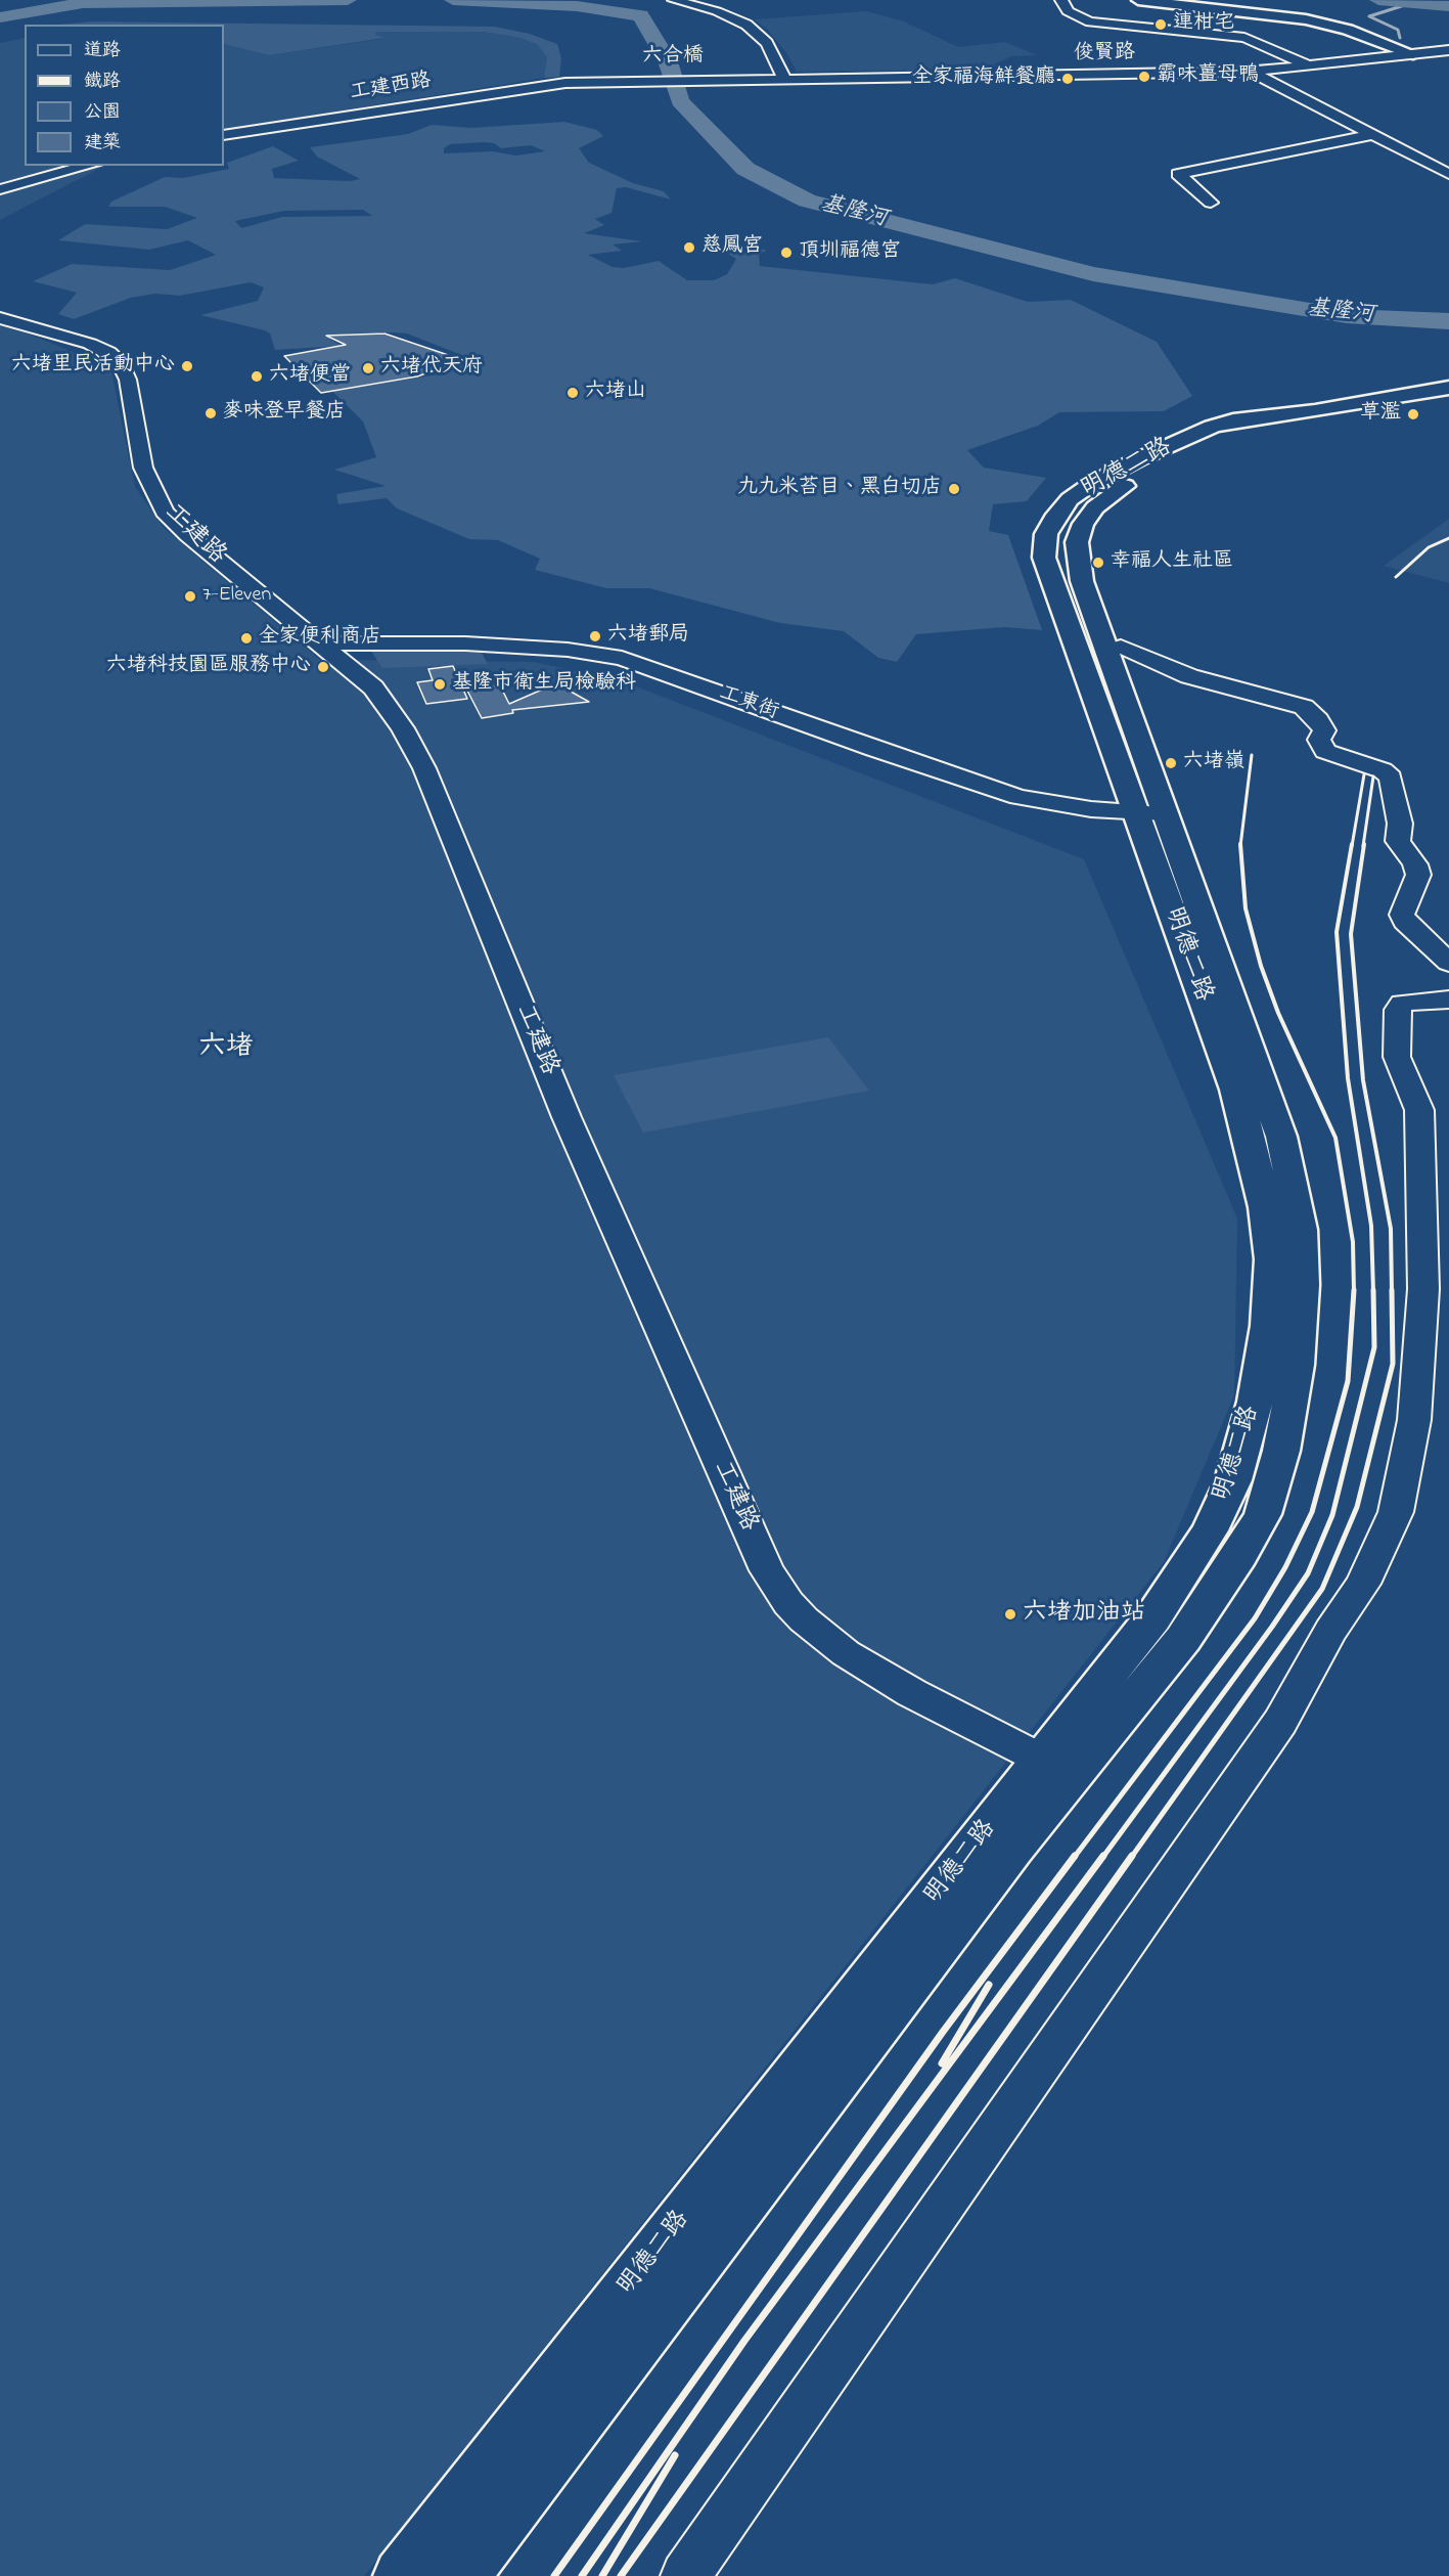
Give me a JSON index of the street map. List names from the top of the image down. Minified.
{"streets":{"main road":["明德二路"],"street":["俊賢路","六合橋","工建西路","工建路","工東街"]},"crossings":[["俊賢路","六合橋"],["六合橋","工建西路"],["明德二路","工建路"],["明德二路","工東街"],["工建路","工東街"]],"districts":["六堵"],"water":["基隆河"],"places":["連柑宅","霸味薑母鴨","全家福海鮮餐廳","慈鳳宮","頂圳福德宮","六堵里民活動中心","六堵代天府","六堵便當","六堵山","麥味登早餐店","草濫","九九米苔目、黑白切店","幸福人生社區","7-Eleven","六堵郵局","全家便利商店","六堵科技園區服務中心","基隆市衛生局檢驗科","六堵嶺","六堵加油站"],"legend":["道路","鐵路","公園","建築"]}
